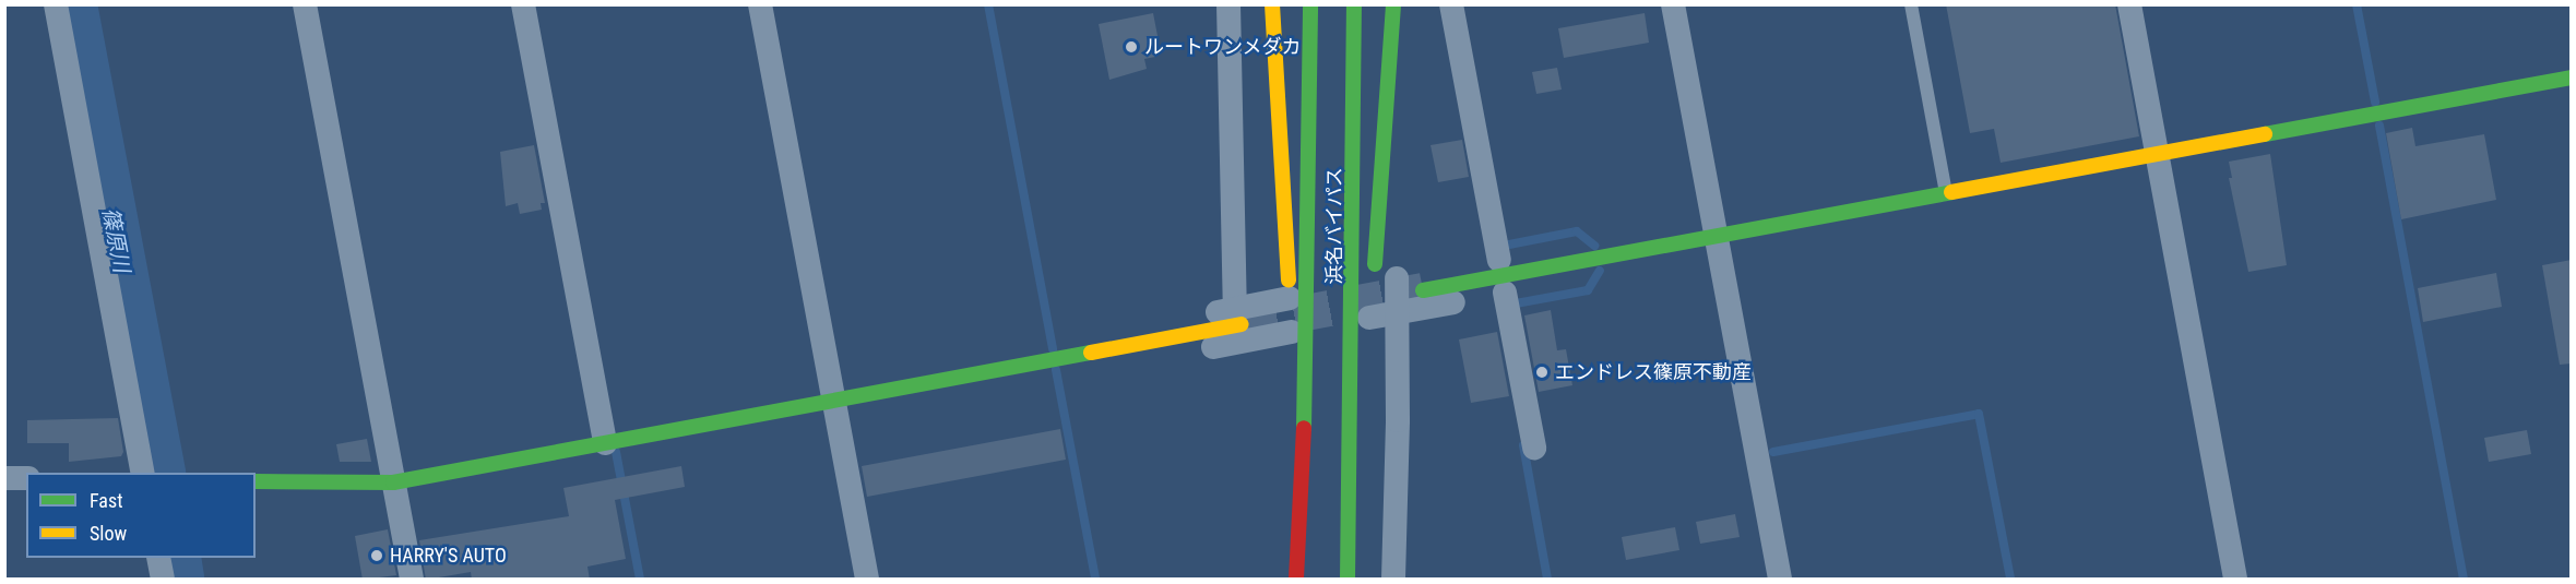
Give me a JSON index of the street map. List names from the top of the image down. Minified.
{"streets":{"main road":["浜名バイパス"]},"water":["篠原川"],"places":["ルートワンメダカ","エンドレス篠原不動産","HARRY'S AUTO"],"legend":["Fast","Slow"]}
